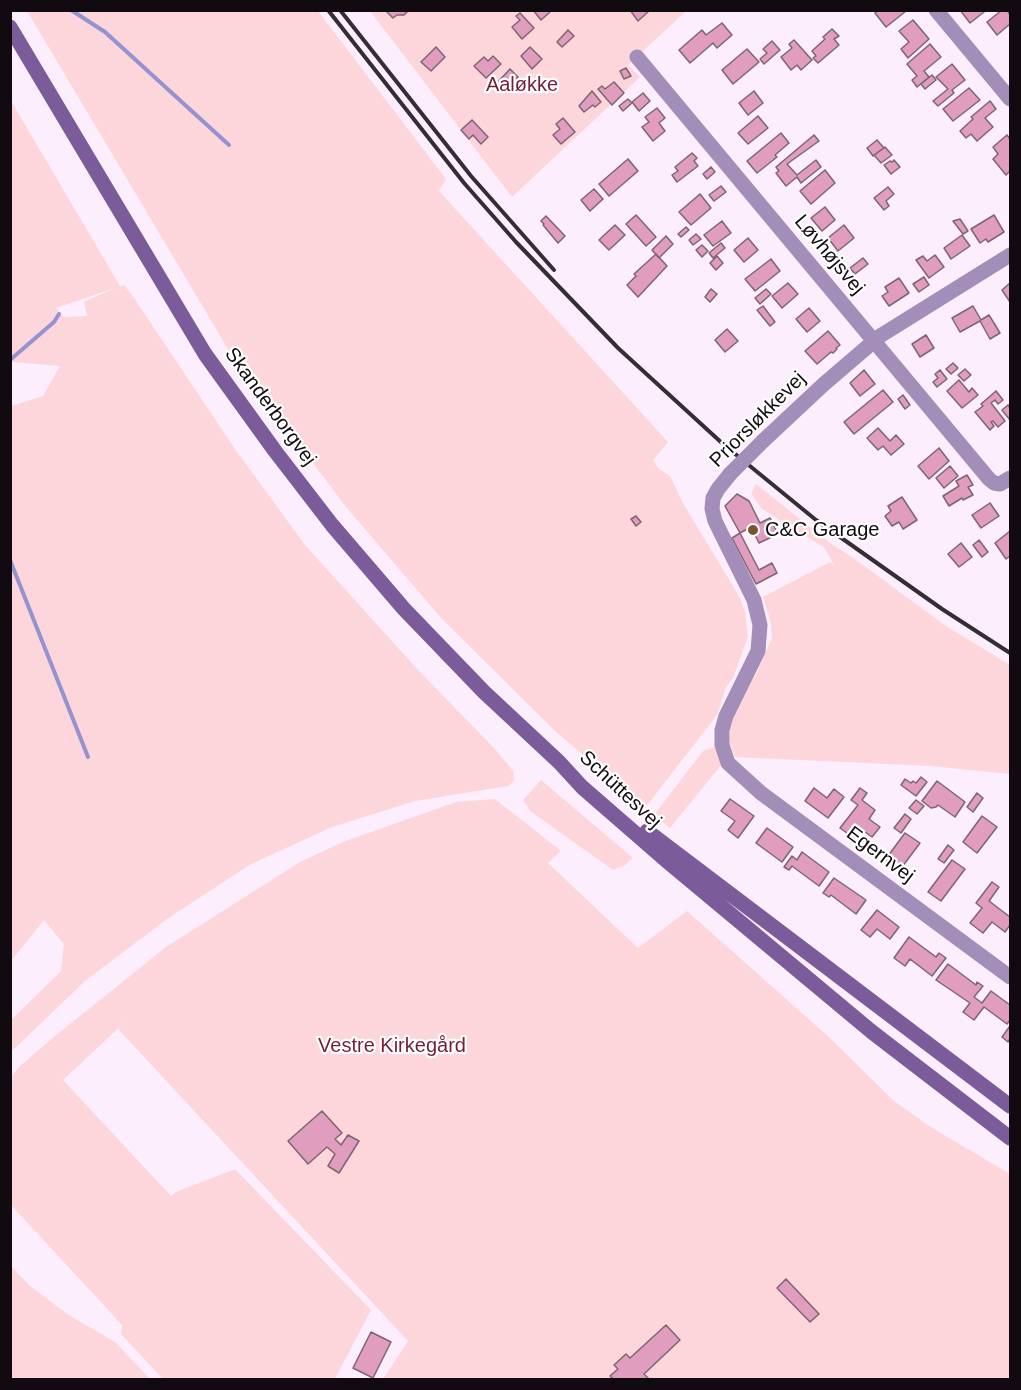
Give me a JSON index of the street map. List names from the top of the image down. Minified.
{"streets":{"main road":["Skanderborgvej","Schüttesvej"],"street":["Løvhøjsvej","Priorsløkkevej","Egernvej"]},"crossings":[["Løvhøjsvej","Priorsløkkevej"],["Skanderborgvej","Schüttesvej"],["Priorsløkkevej","Egernvej"]],"parks":["Aaløkke","Vestre Kirkegård"],"places":["C&C Garage"]}
